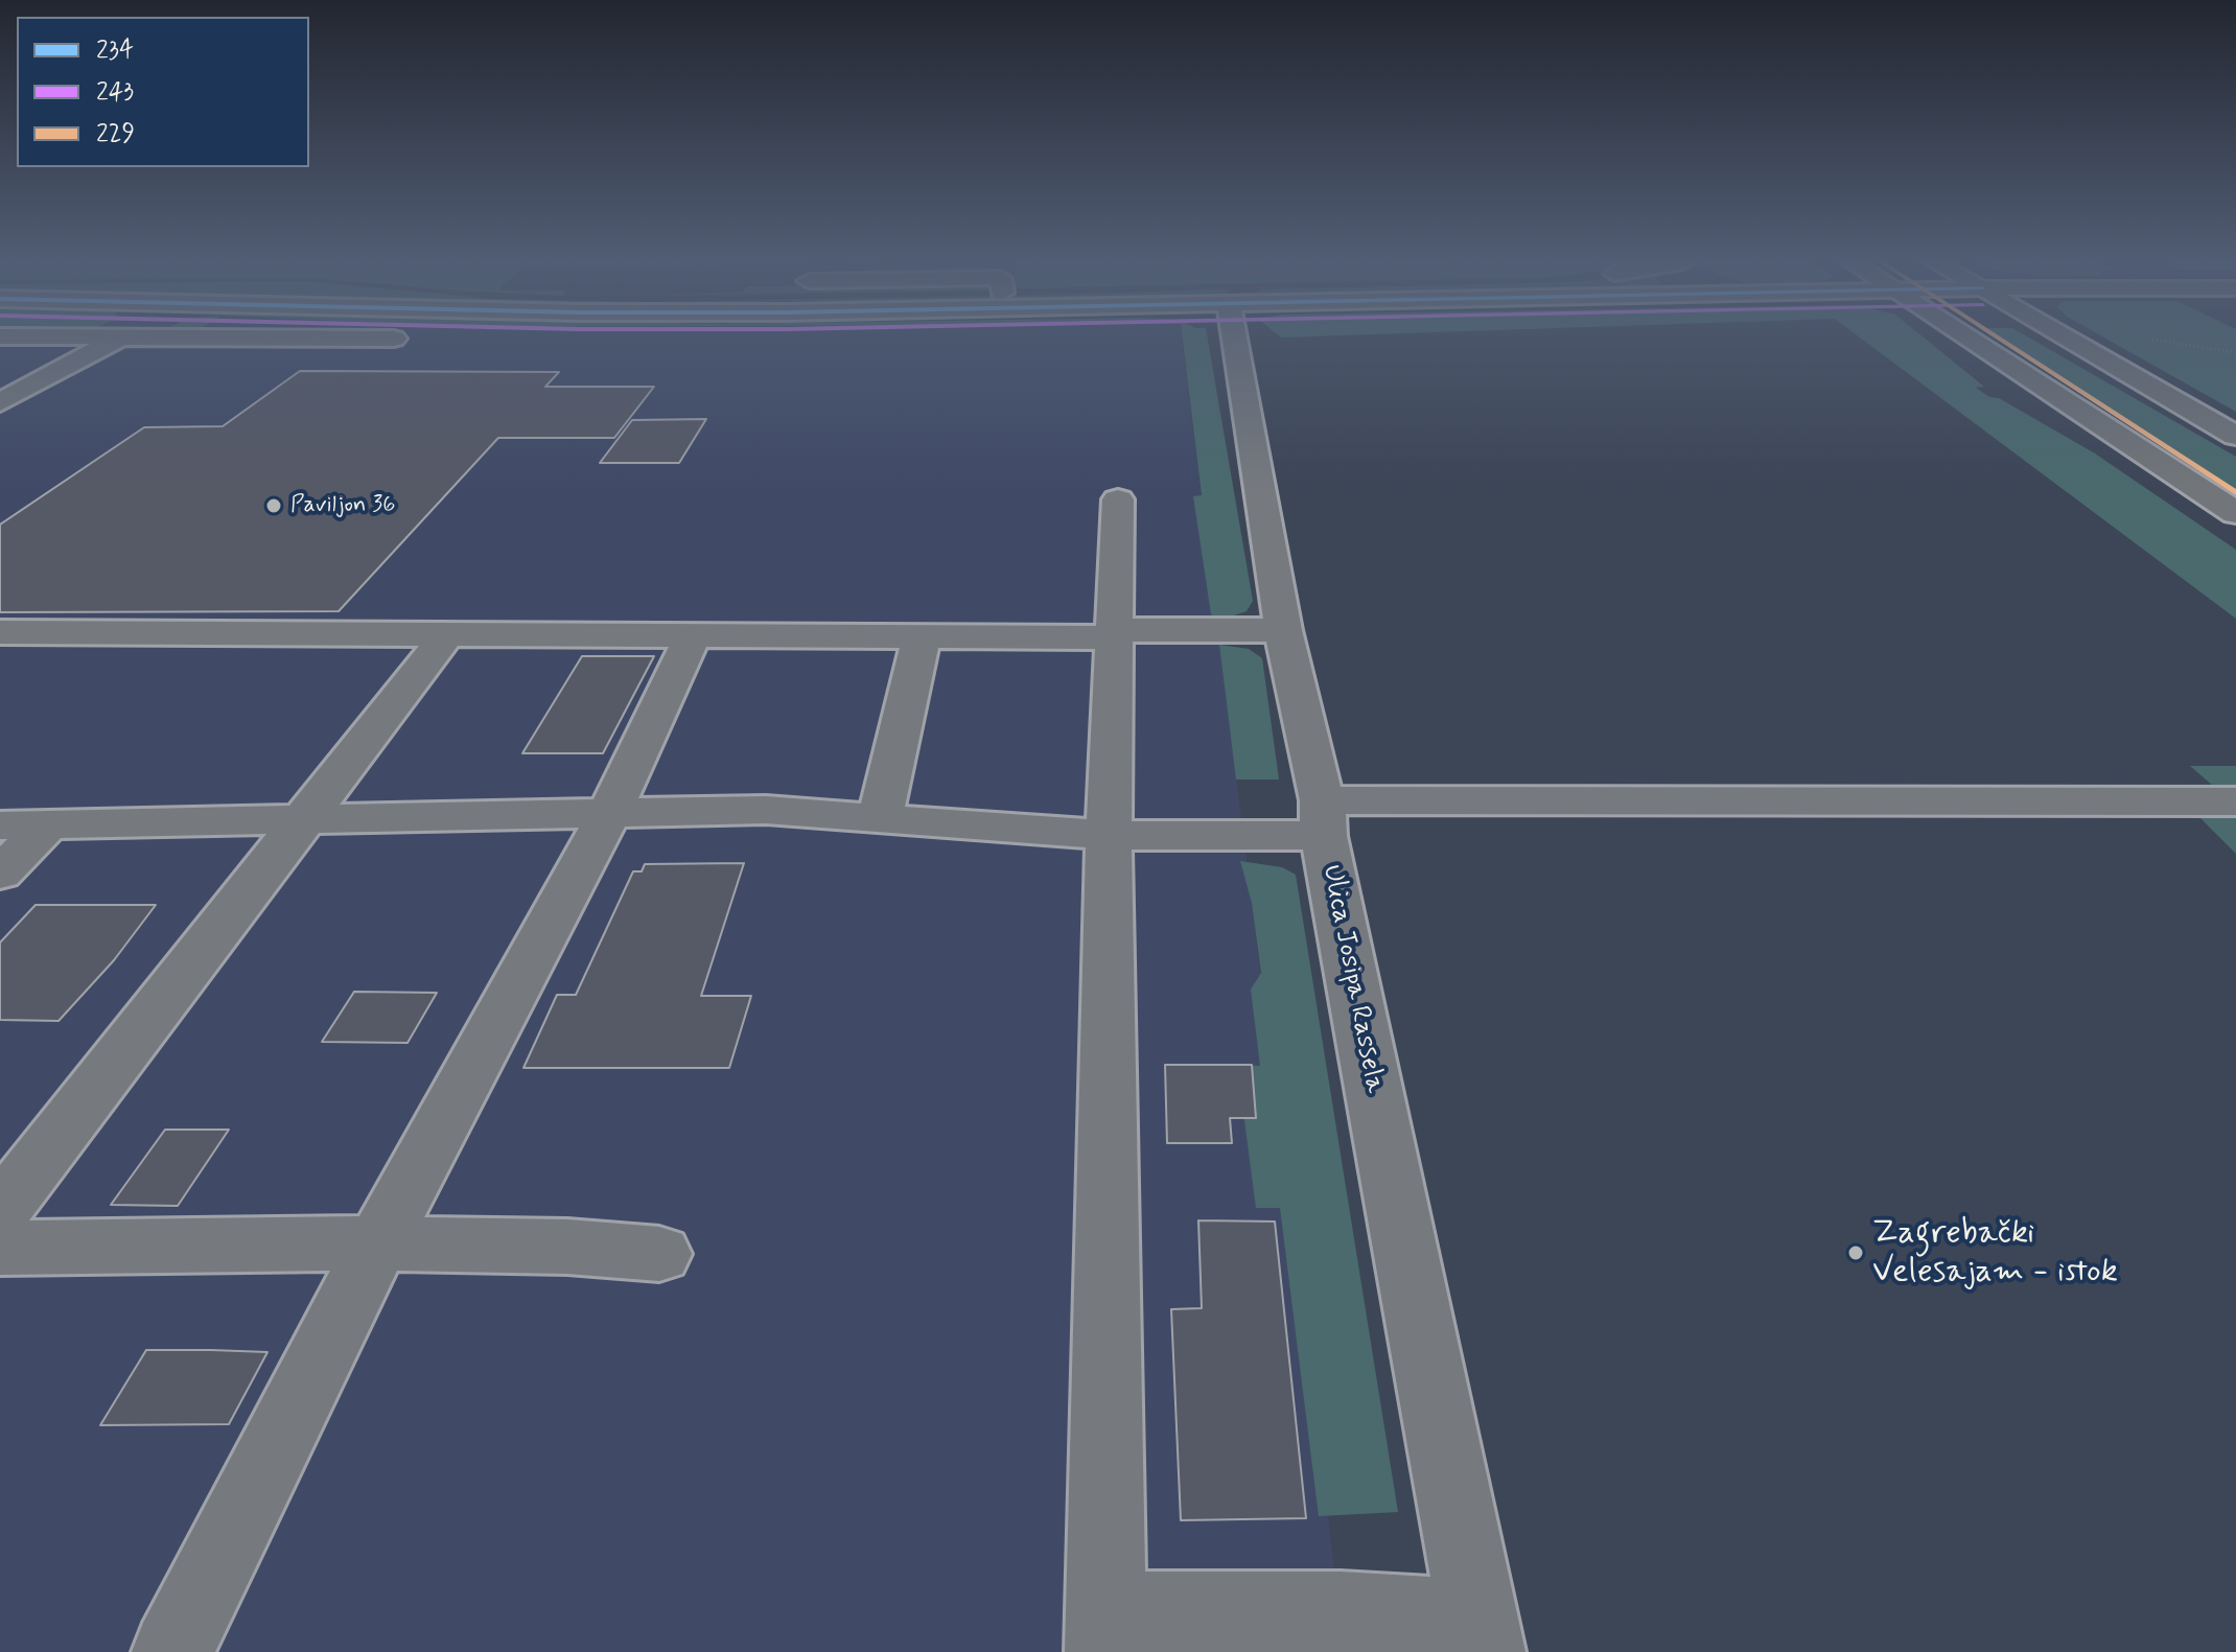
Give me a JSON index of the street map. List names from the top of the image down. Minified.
{"streets":{"street":["Ulica Josipa Rassela"]},"places":["Paviljon 36","Zagrebački Velesajam - istok"],"lines":["transit line 229"],"legend":["234","243","229"]}
